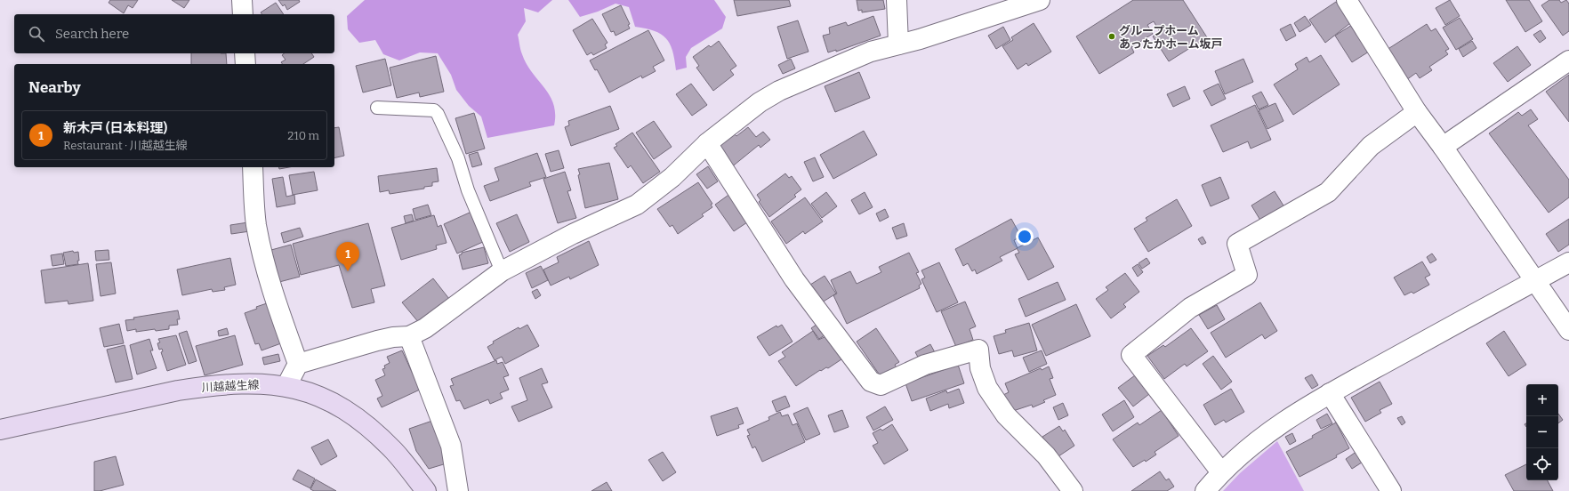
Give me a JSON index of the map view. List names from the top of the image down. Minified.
{"streets":{"main road":["川越越生線"]},"places":["グループホーム あったかホーム坂戸"],"page":{"search":"Search here","heading":"Nearby","list":[{"mark":"1","name":"新木戸 (日本料理)","note":"Restaurant · 川越越生線","value":"210 m"}],"pins":"1","map_buttons":["+","−"]}}
